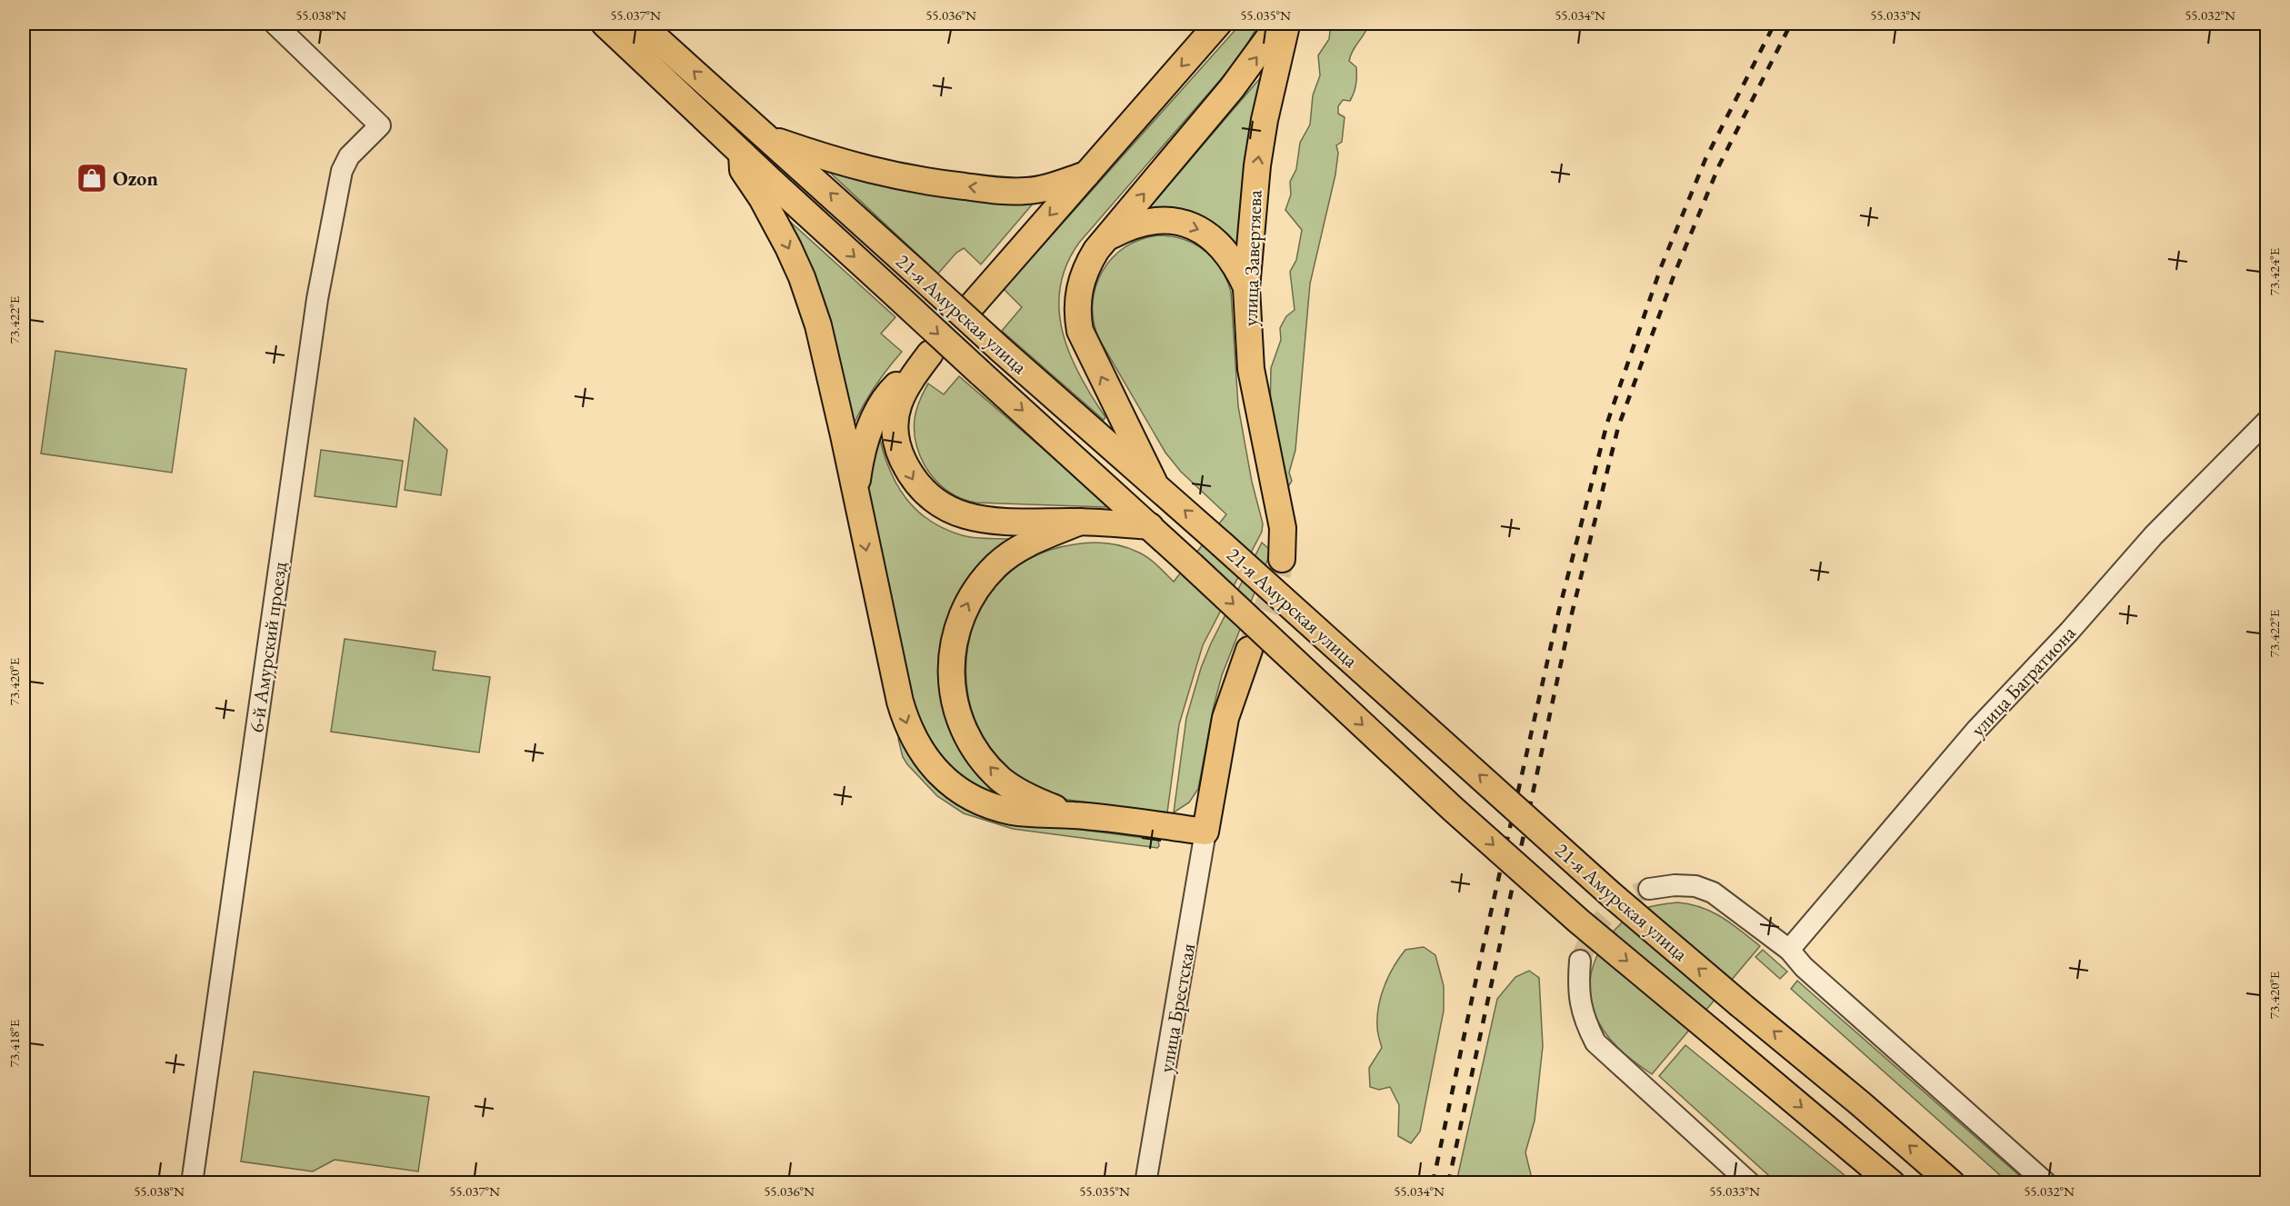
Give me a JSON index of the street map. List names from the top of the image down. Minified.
{"streets":{"main road":["улица Завертяева","21-я Амурская улица"],"street":["6-й Амурский проезд","улица Багратиона","улица Брестская"]},"one_way":["улица Завертяева"],"places":{"shop":["Ozon"]},"coordinates":["55.038°N","55.037°N","55.036°N","55.035°N","55.034°N","55.033°N","55.032°N","73.424°E","73.422°E","73.420°E","73.418°E"]}
